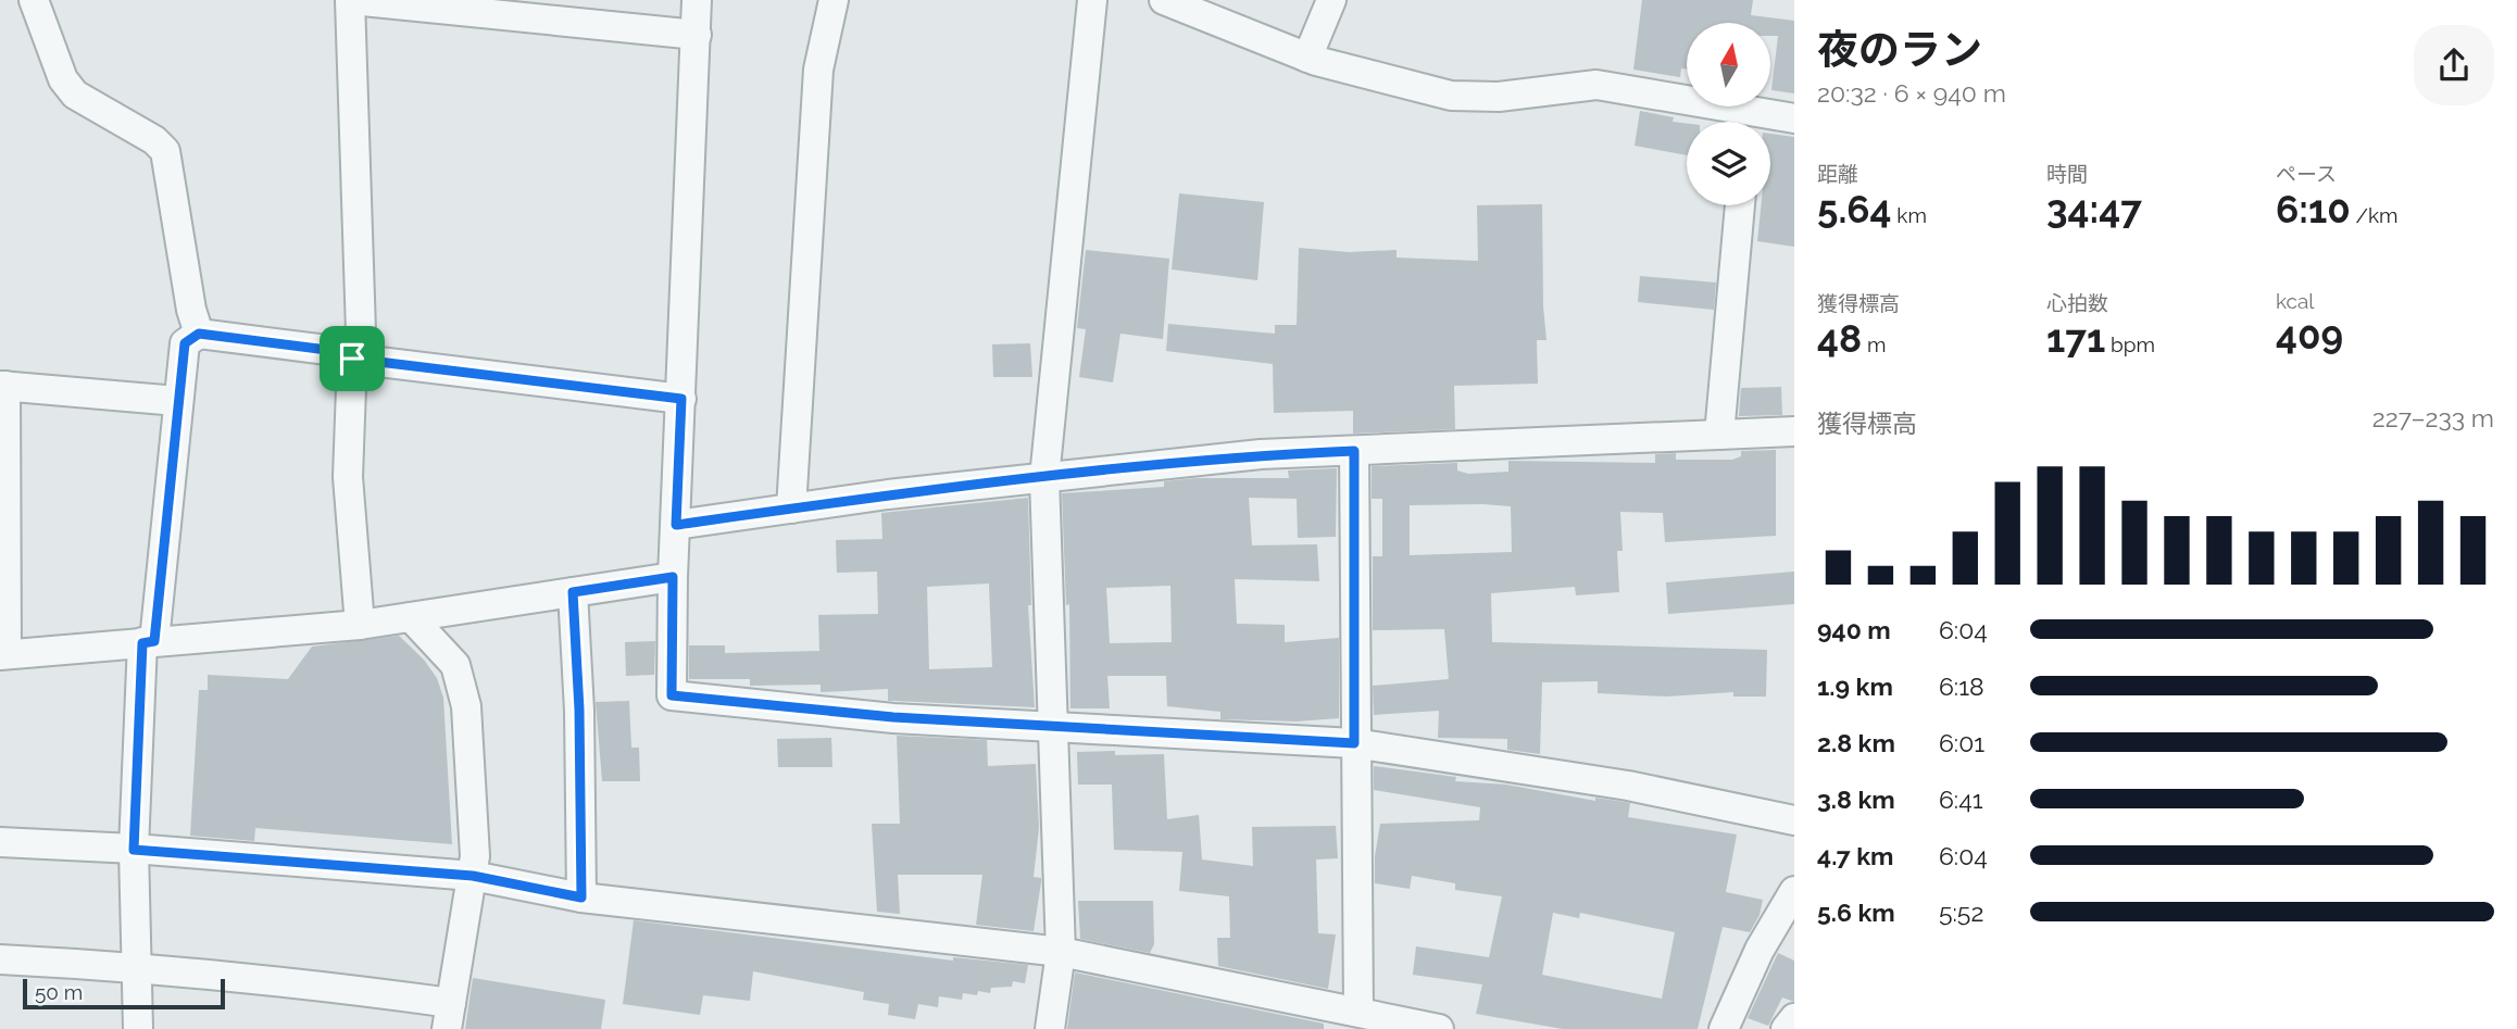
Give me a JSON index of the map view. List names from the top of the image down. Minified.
{"scale_bar":"50 m","north":"top","page":{"heading":["夜のラン","20:32 · 6 × 940 m"],"stats":[["距離","5.64 km"],["時間","34:47"],["ペース","6:10 /km"],["獲得標高","48 m"],["心拍数","171 bpm"],["kcal","409"]],"chart":["獲得標高","227–233 m"],"list":[{"name":"940 m","note":"6:04"},{"name":"1.9 km","note":"6:18"},{"name":"2.8 km","note":"6:01"},{"name":"3.8 km","note":"6:41"},{"name":"4.7 km","note":"6:04"},{"name":"5.6 km","note":"5:52"}],"scale":"50 m"}}
